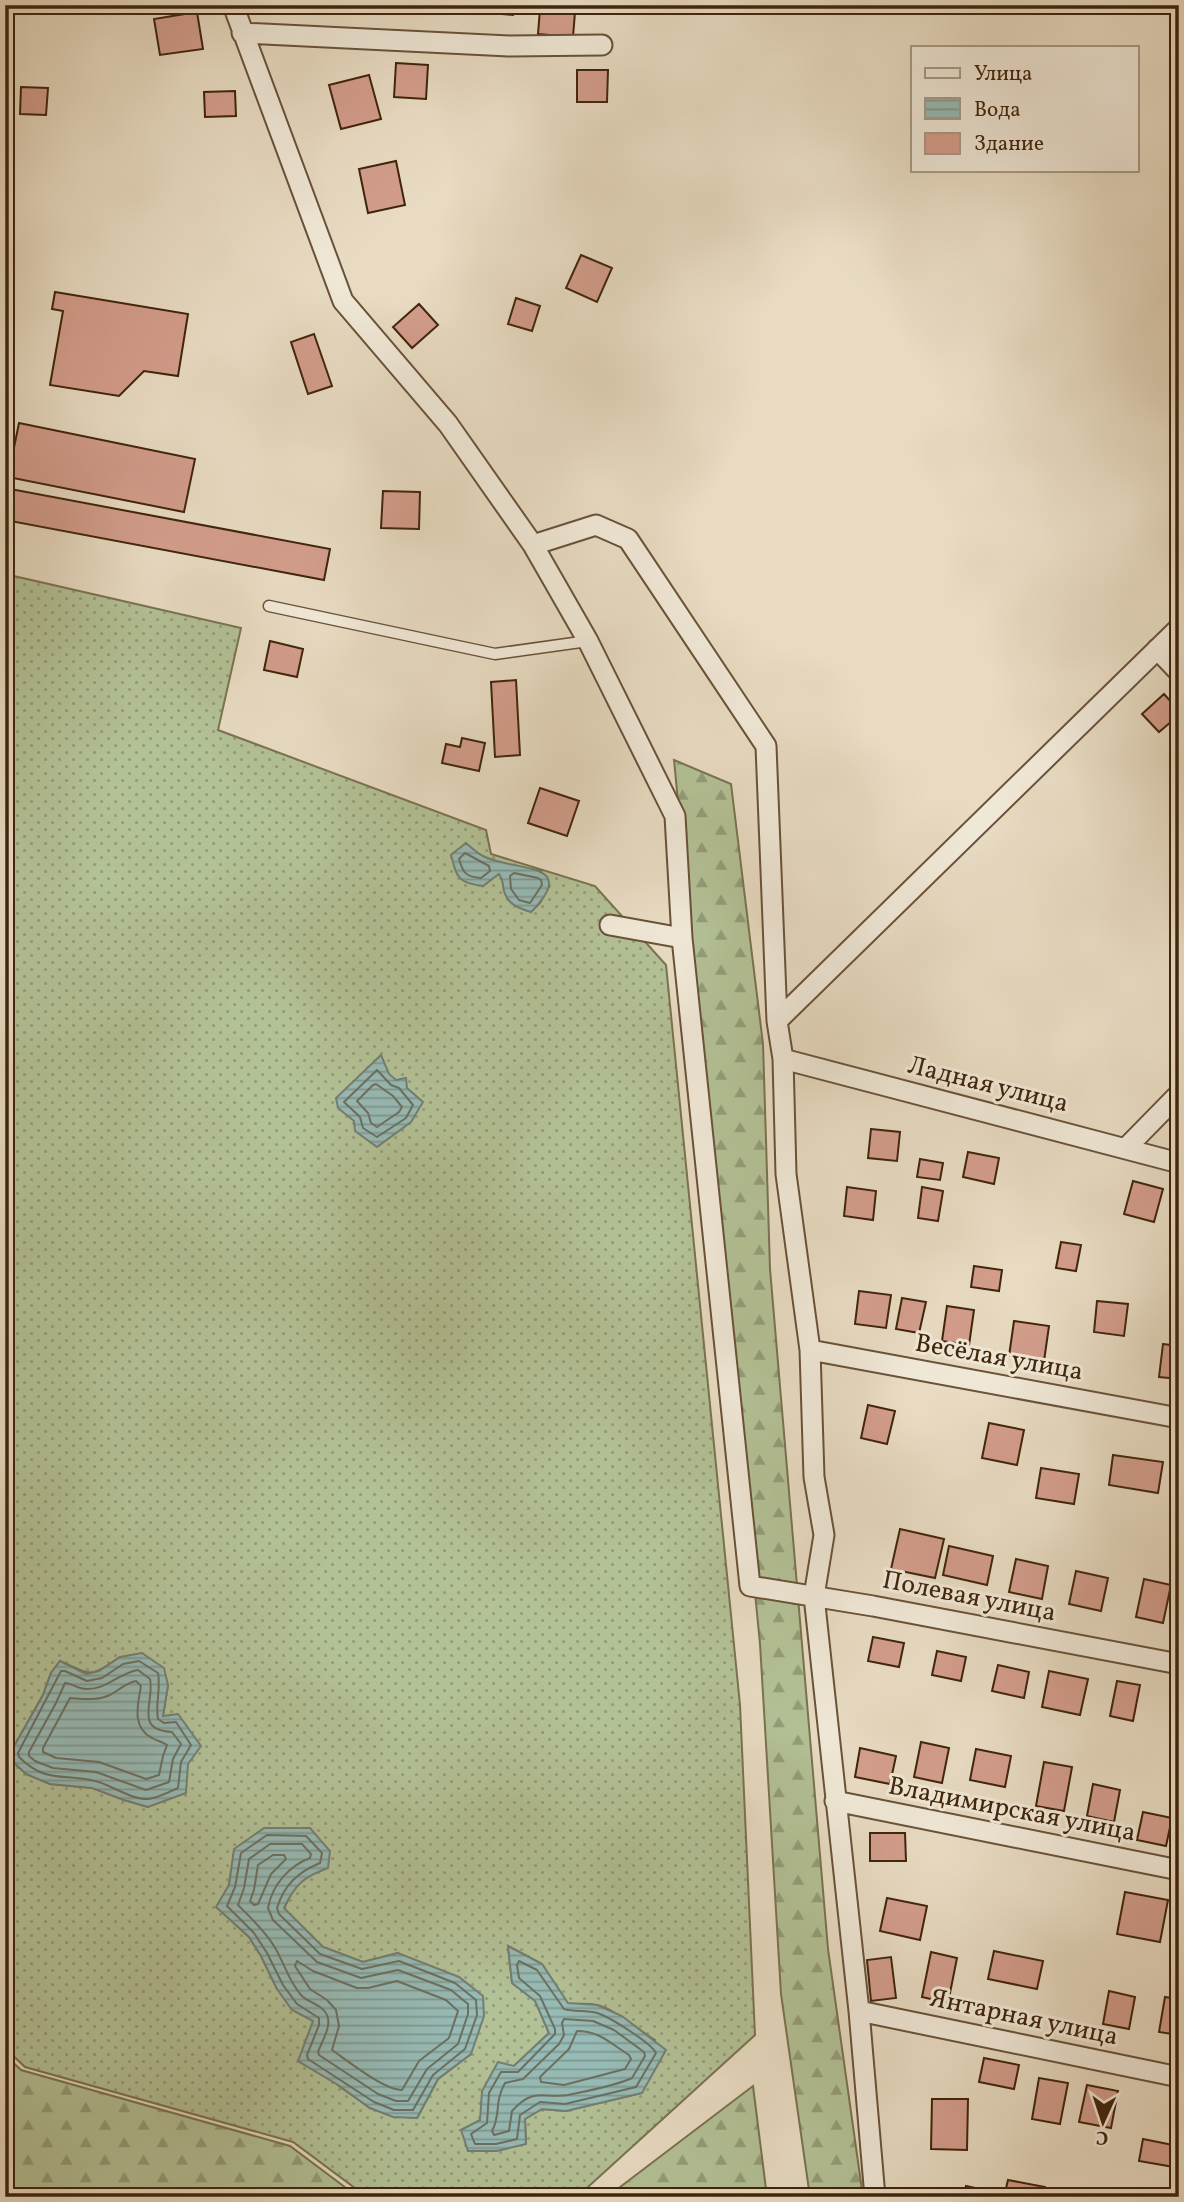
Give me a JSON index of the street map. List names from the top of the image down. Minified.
{"streets":{"street":["Ладная улица","Весёлая улица","Полевая улица","Владимирская улица","Янтарная улица"]},"legend":["Улица","Вода","Здание"],"north":"bottom"}
